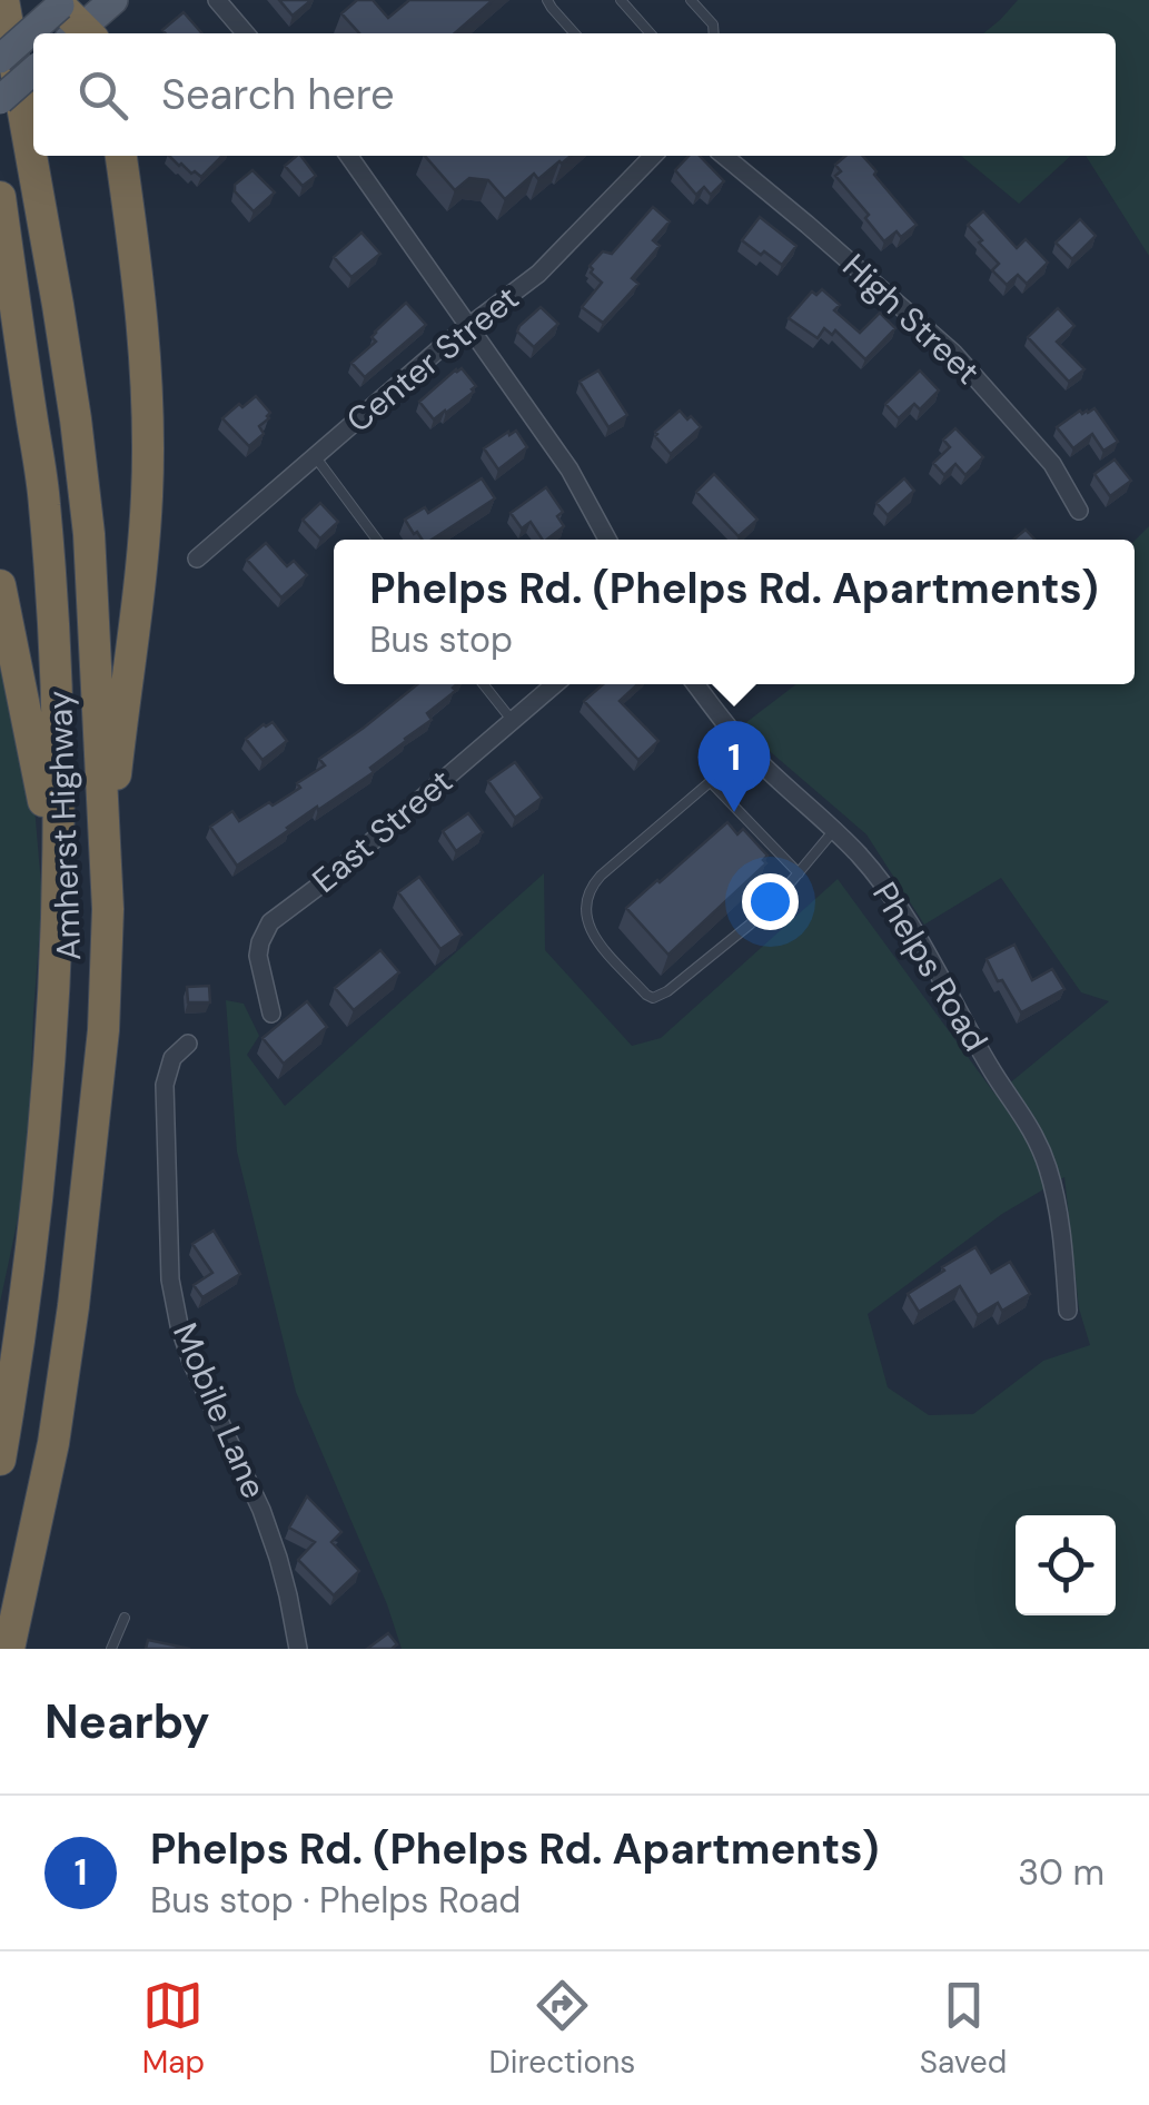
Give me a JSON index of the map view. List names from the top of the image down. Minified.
{"streets":{"highway":["Amherst Highway"],"street":["High Street","Center Street","East Street","Phelps Road","Mobile Lane"]},"page":{"search":"Search here","popup":["Phelps Rd. (Phelps Rd. Apartments)","Bus stop"],"pins":"1","heading":"Nearby","list":[{"mark":"1","name":"Phelps Rd. (Phelps Rd. Apartments)","note":"Bus stop · Phelps Road","value":"30 m"}],"nav":["Map","Directions","Saved"]}}
